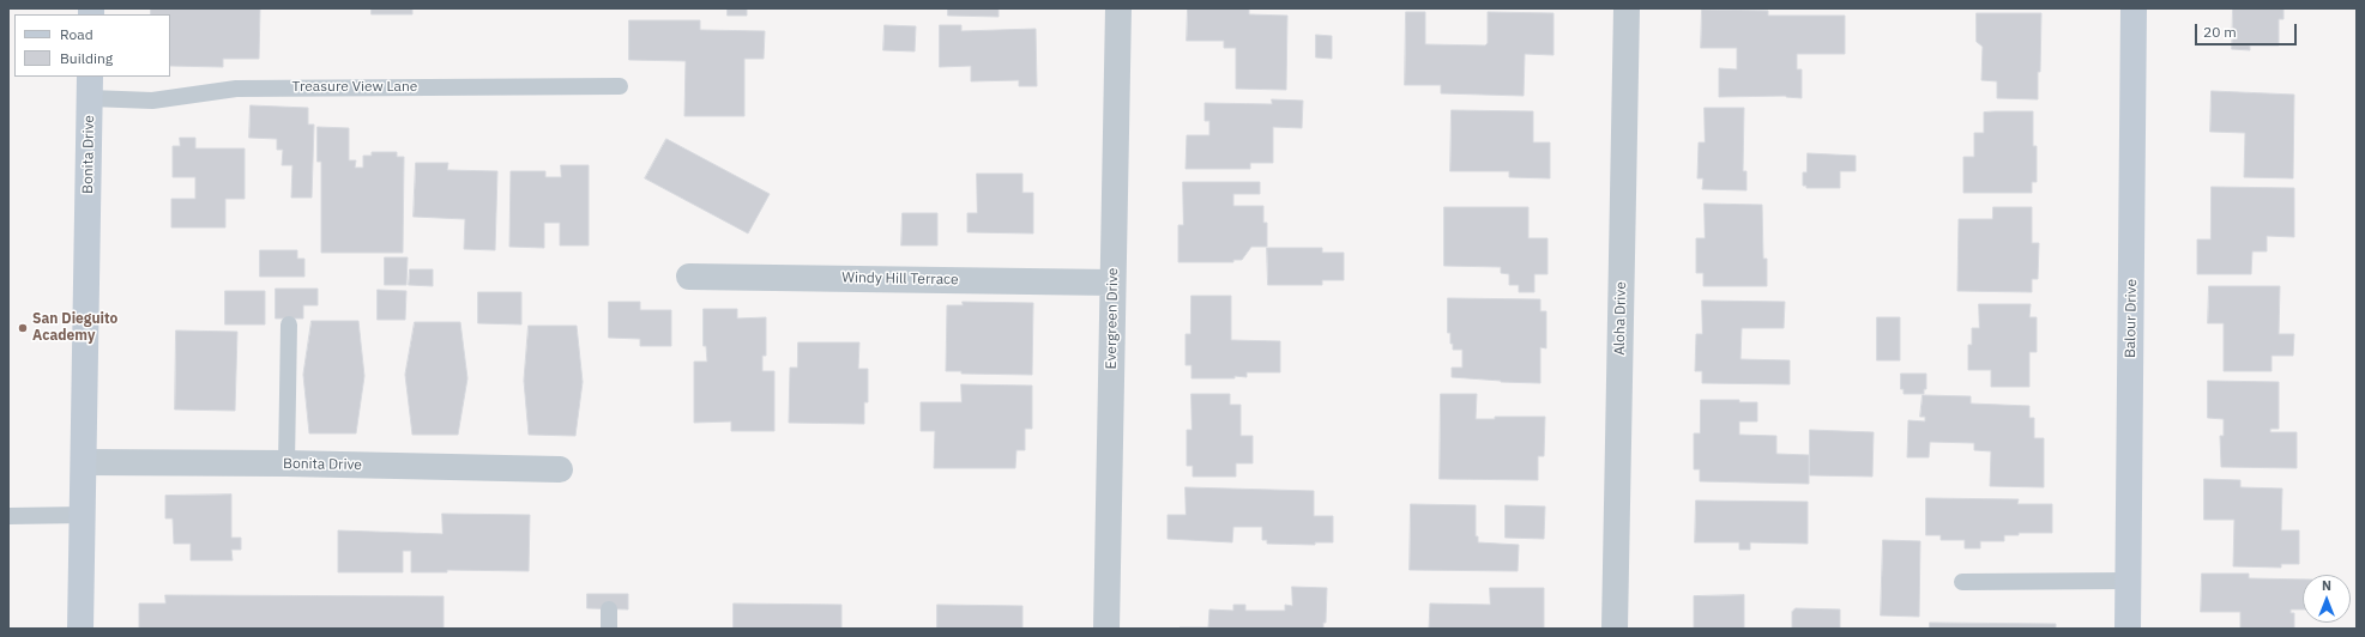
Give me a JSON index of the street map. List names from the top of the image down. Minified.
{"streets":{"street":["Bonita Drive","Windy Hill Terrace","Evergreen Drive","Aloha Drive","Balour Drive"],"lane":["Treasure View Lane"]},"crossings":[["Treasure View Lane","Bonita Drive"],["Windy Hill Terrace","Evergreen Drive"]],"places":["San Dieguito Academy"],"legend":["Road","Building"],"scale_bar":"20 m","north":"top"}
